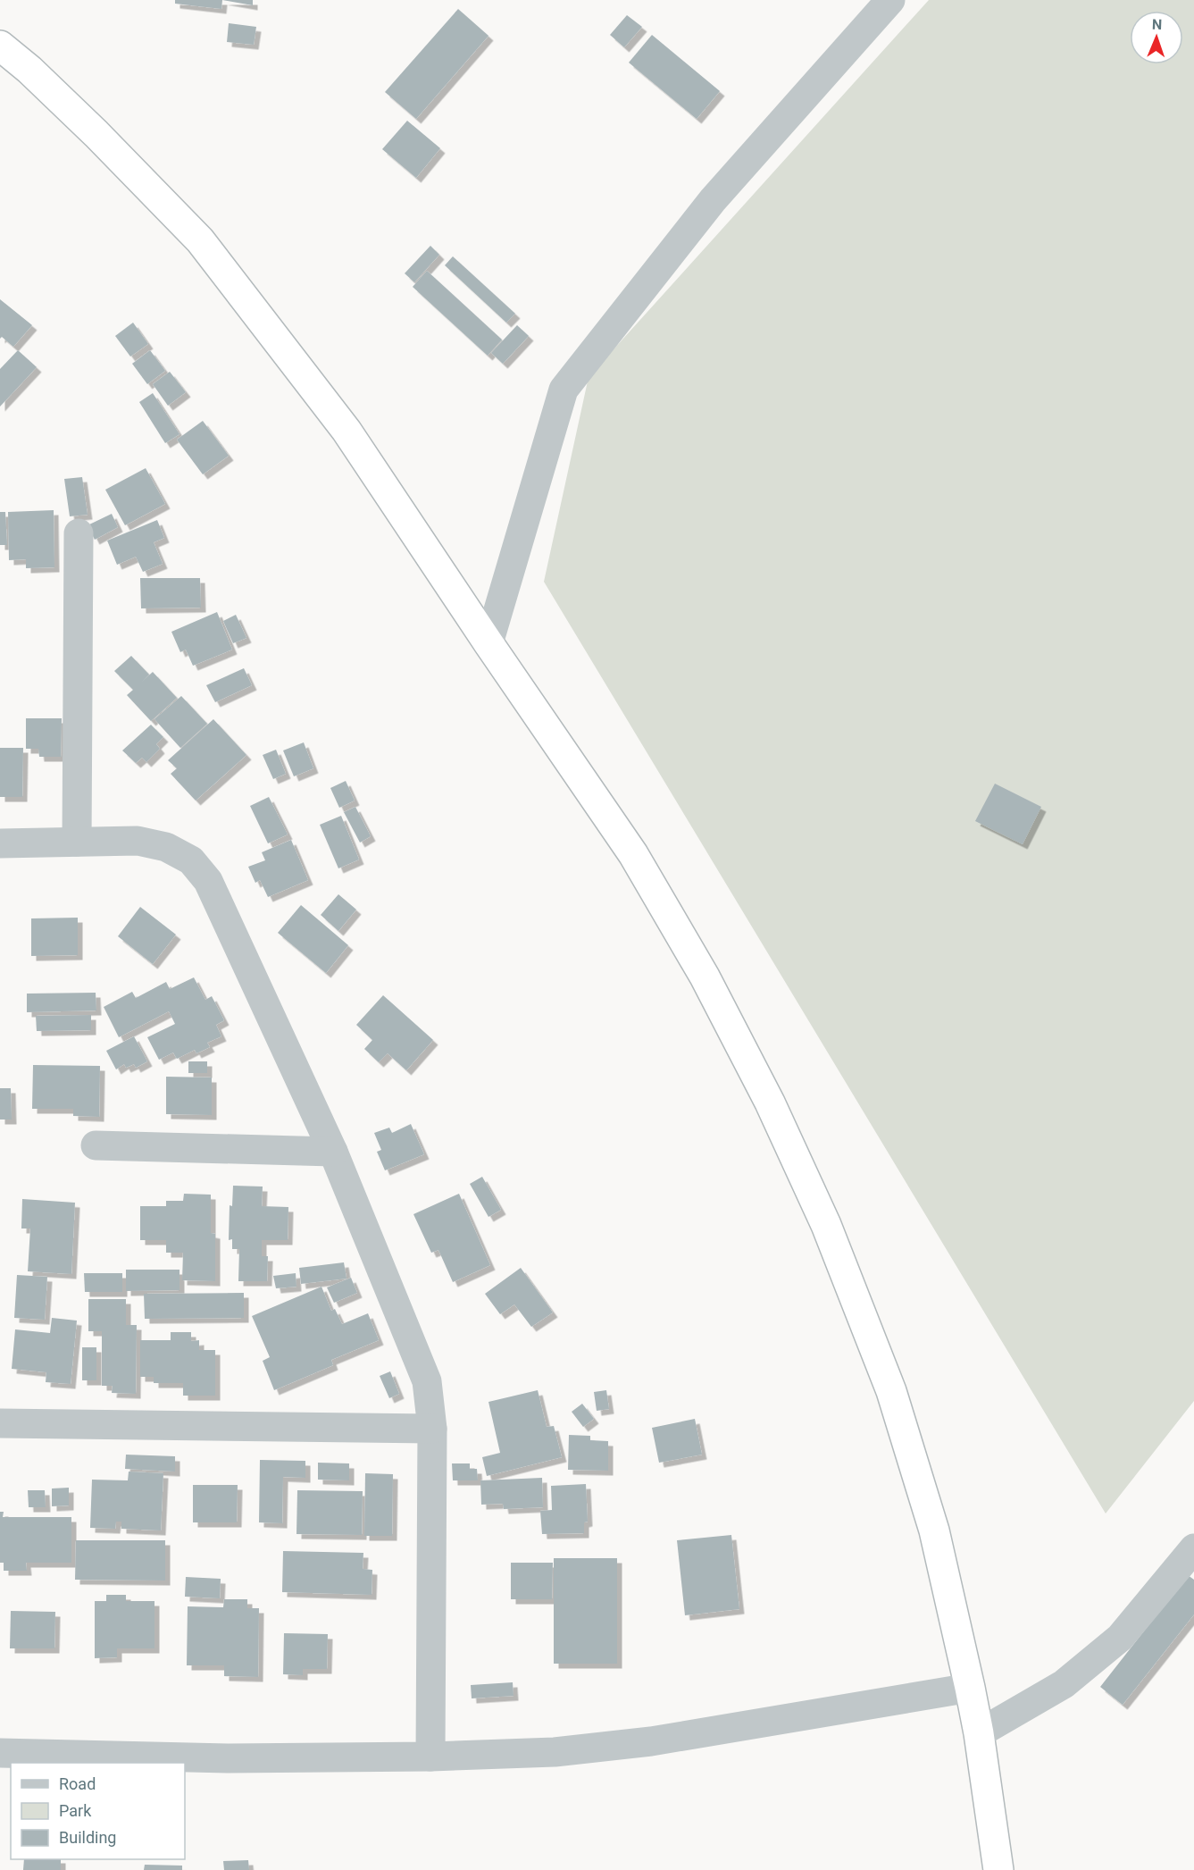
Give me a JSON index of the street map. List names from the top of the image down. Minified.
{"legend":["Road","Park","Building"],"north":"top"}
